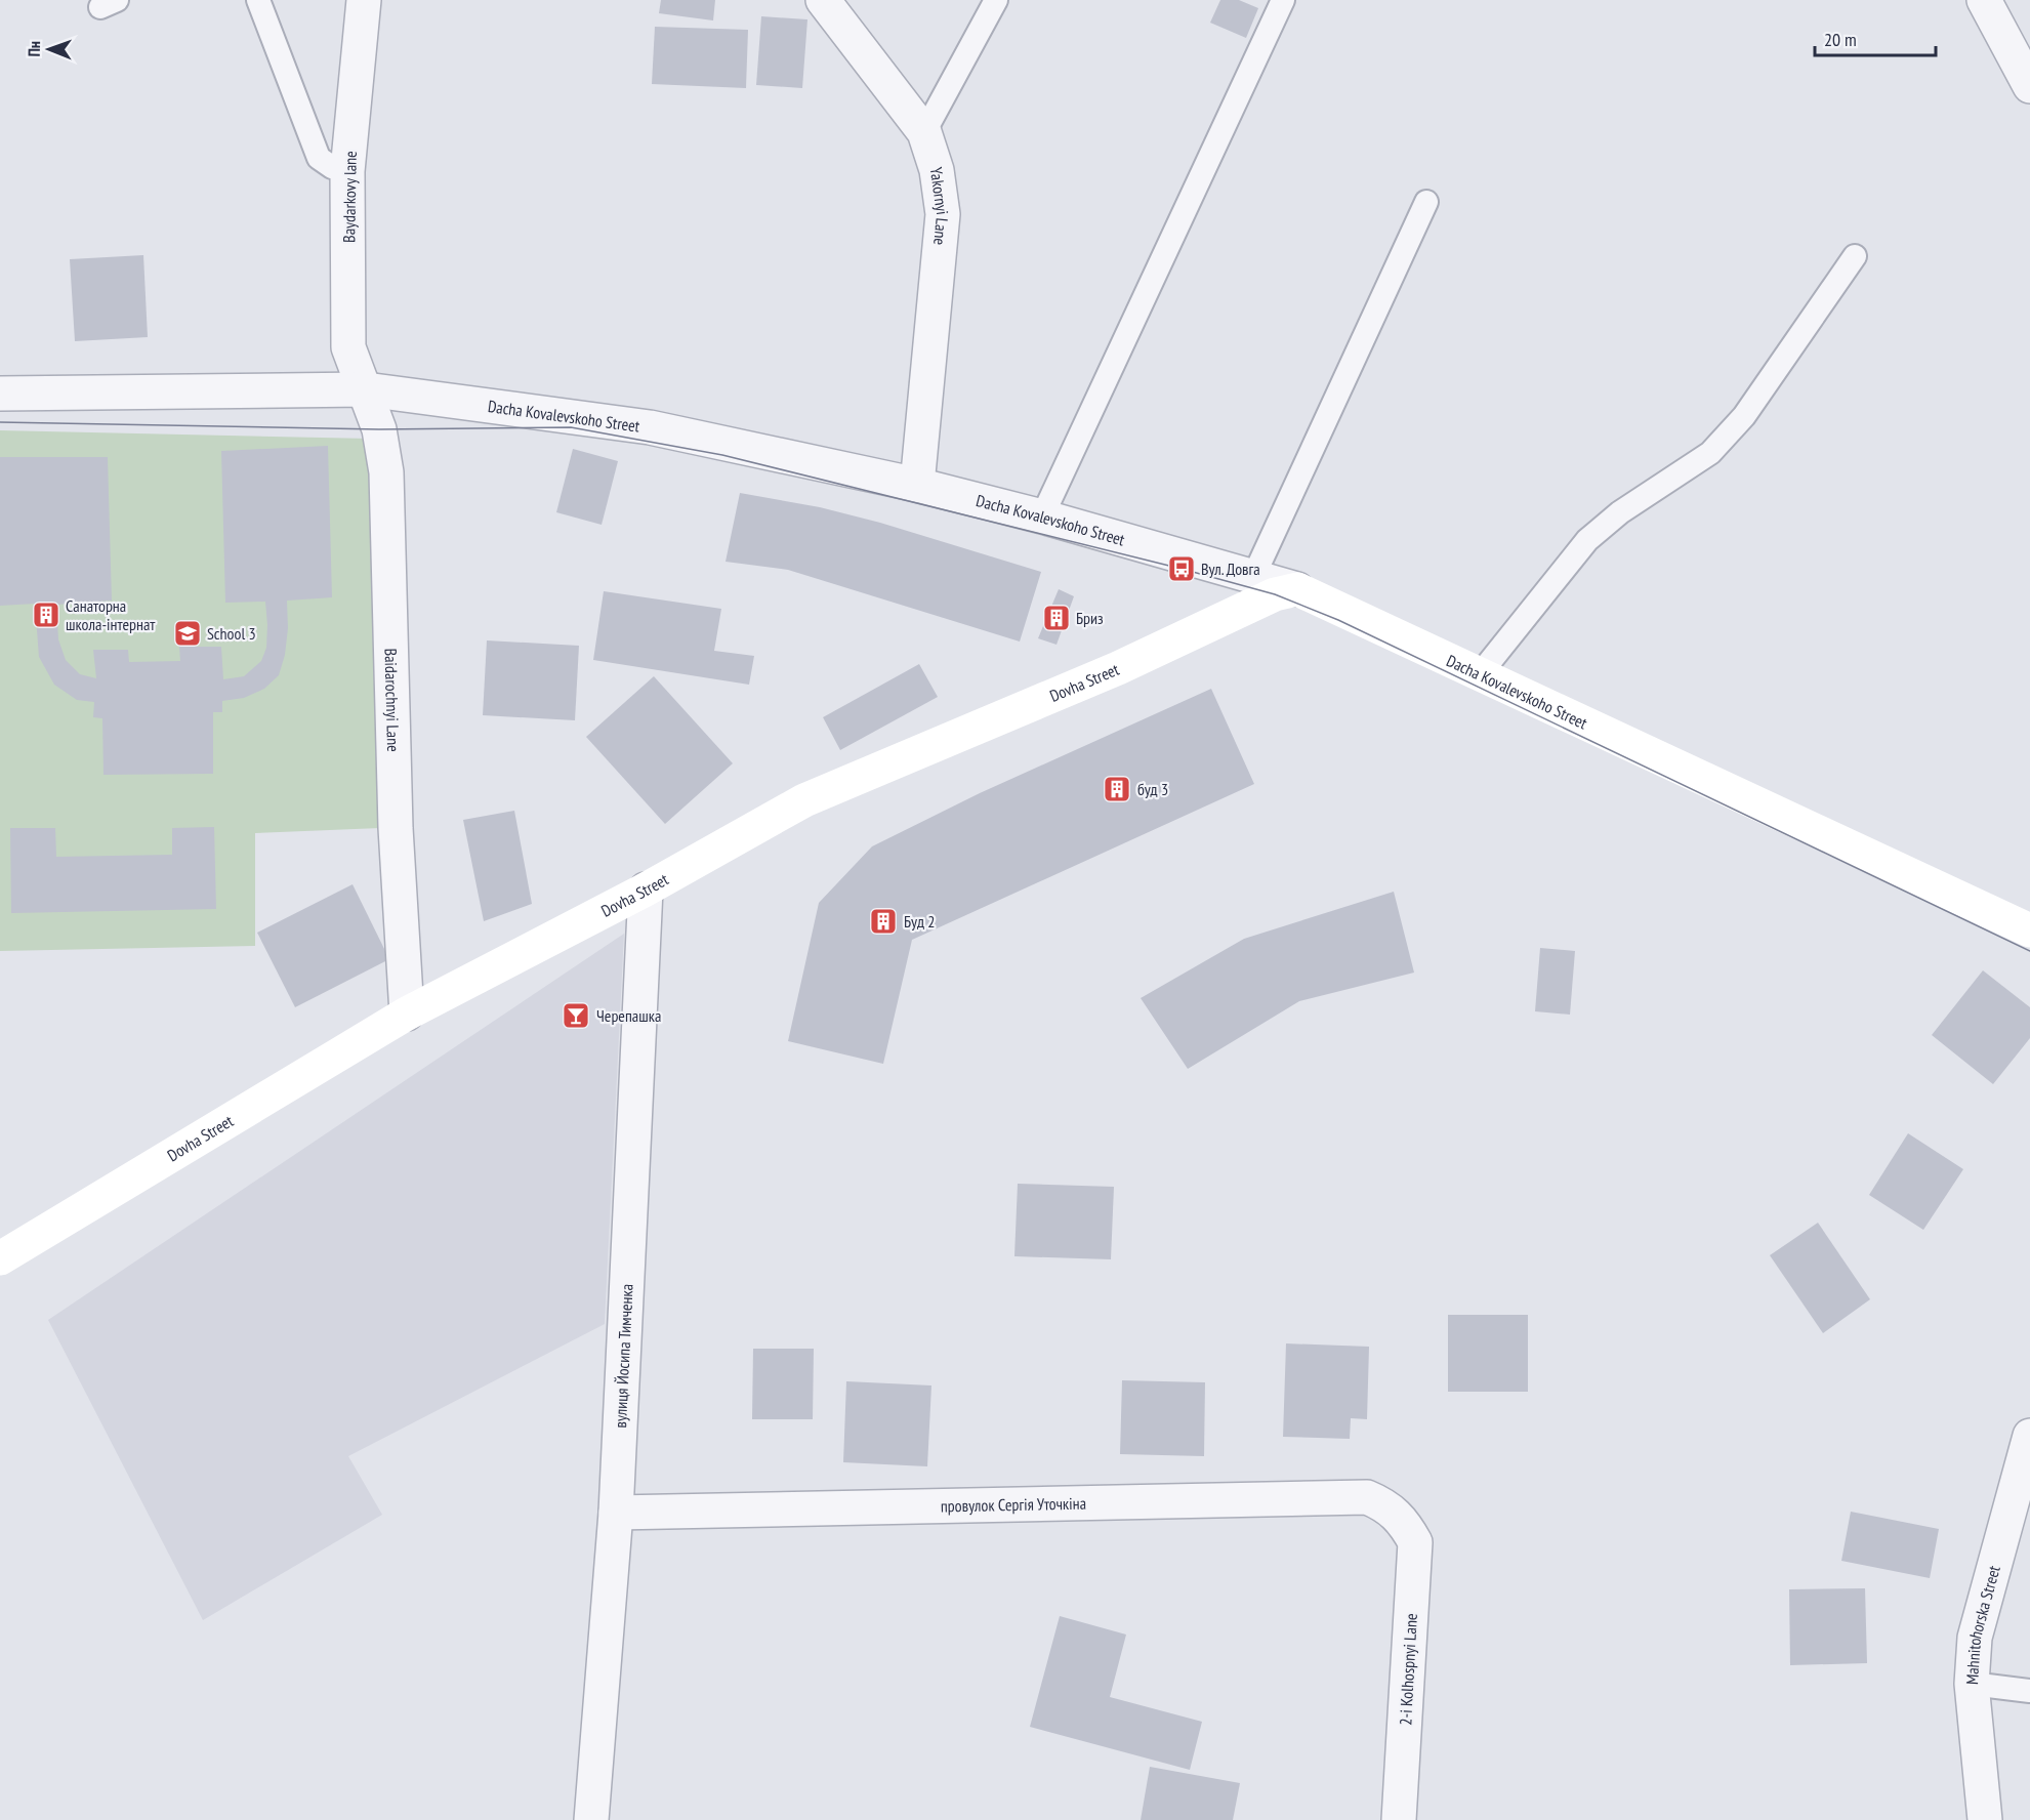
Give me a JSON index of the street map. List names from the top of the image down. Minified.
{"streets":{"street":["Baydarkovy lane","Yakornyi Lane","Dacha Kovalevskoho Street","Dovha Street","Baidarochnyi Lane","вулиця Йосипа Тимченка","провулок Сергія Уточкіна","Mahnitohorska Street","2-i Kolhospnyi Lane"]},"crossings":[["Baydarkovy lane","Dacha Kovalevskoho Street"],["Baydarkovy lane","Baidarochnyi Lane"],["Yakornyi Lane","Dacha Kovalevskoho Street"],["Dacha Kovalevskoho Street","Dovha Street"],["Dacha Kovalevskoho Street","Baidarochnyi Lane"],["Dovha Street","Baidarochnyi Lane"],["Dovha Street","вулиця Йосипа Тимченка"],["вулиця Йосипа Тимченка","провулок Сергія Уточкіна"],["провулок Сергія Уточкіна","2-i Kolhospnyi Lane"]],"places":{"bus stop":["Вул. Довга"],"building":["Санаторна школа-інтернат","Бриз","буд 3","Буд 2"],"school or university":["School 3"],"bar":["Черепашка"]},"scale_bar":"20 m","north":"left"}
